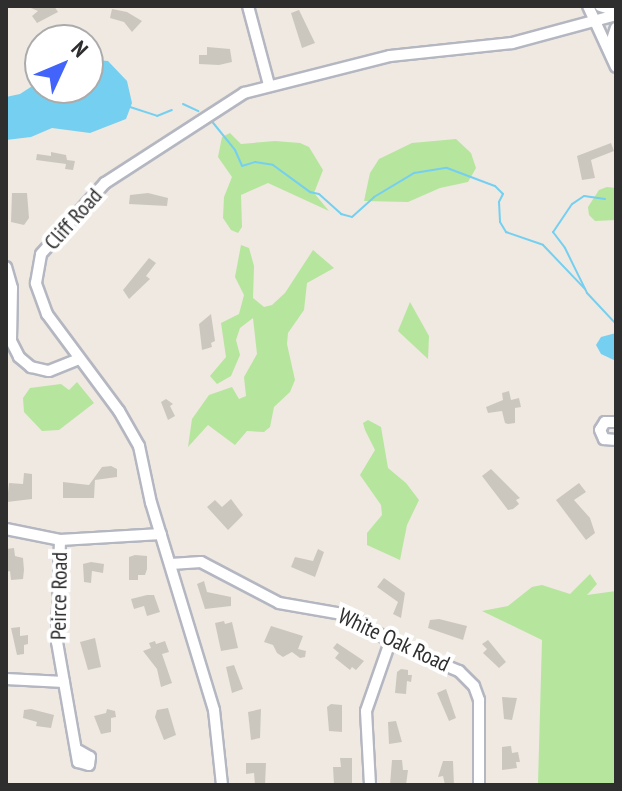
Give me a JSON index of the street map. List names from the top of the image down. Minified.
{"streets":{"street":["Cliff Road","Peirce Road","White Oak Road"]},"crossings":[["Cliff Road","Peirce Road"],["Cliff Road","White Oak Road"]],"north":"top right"}
